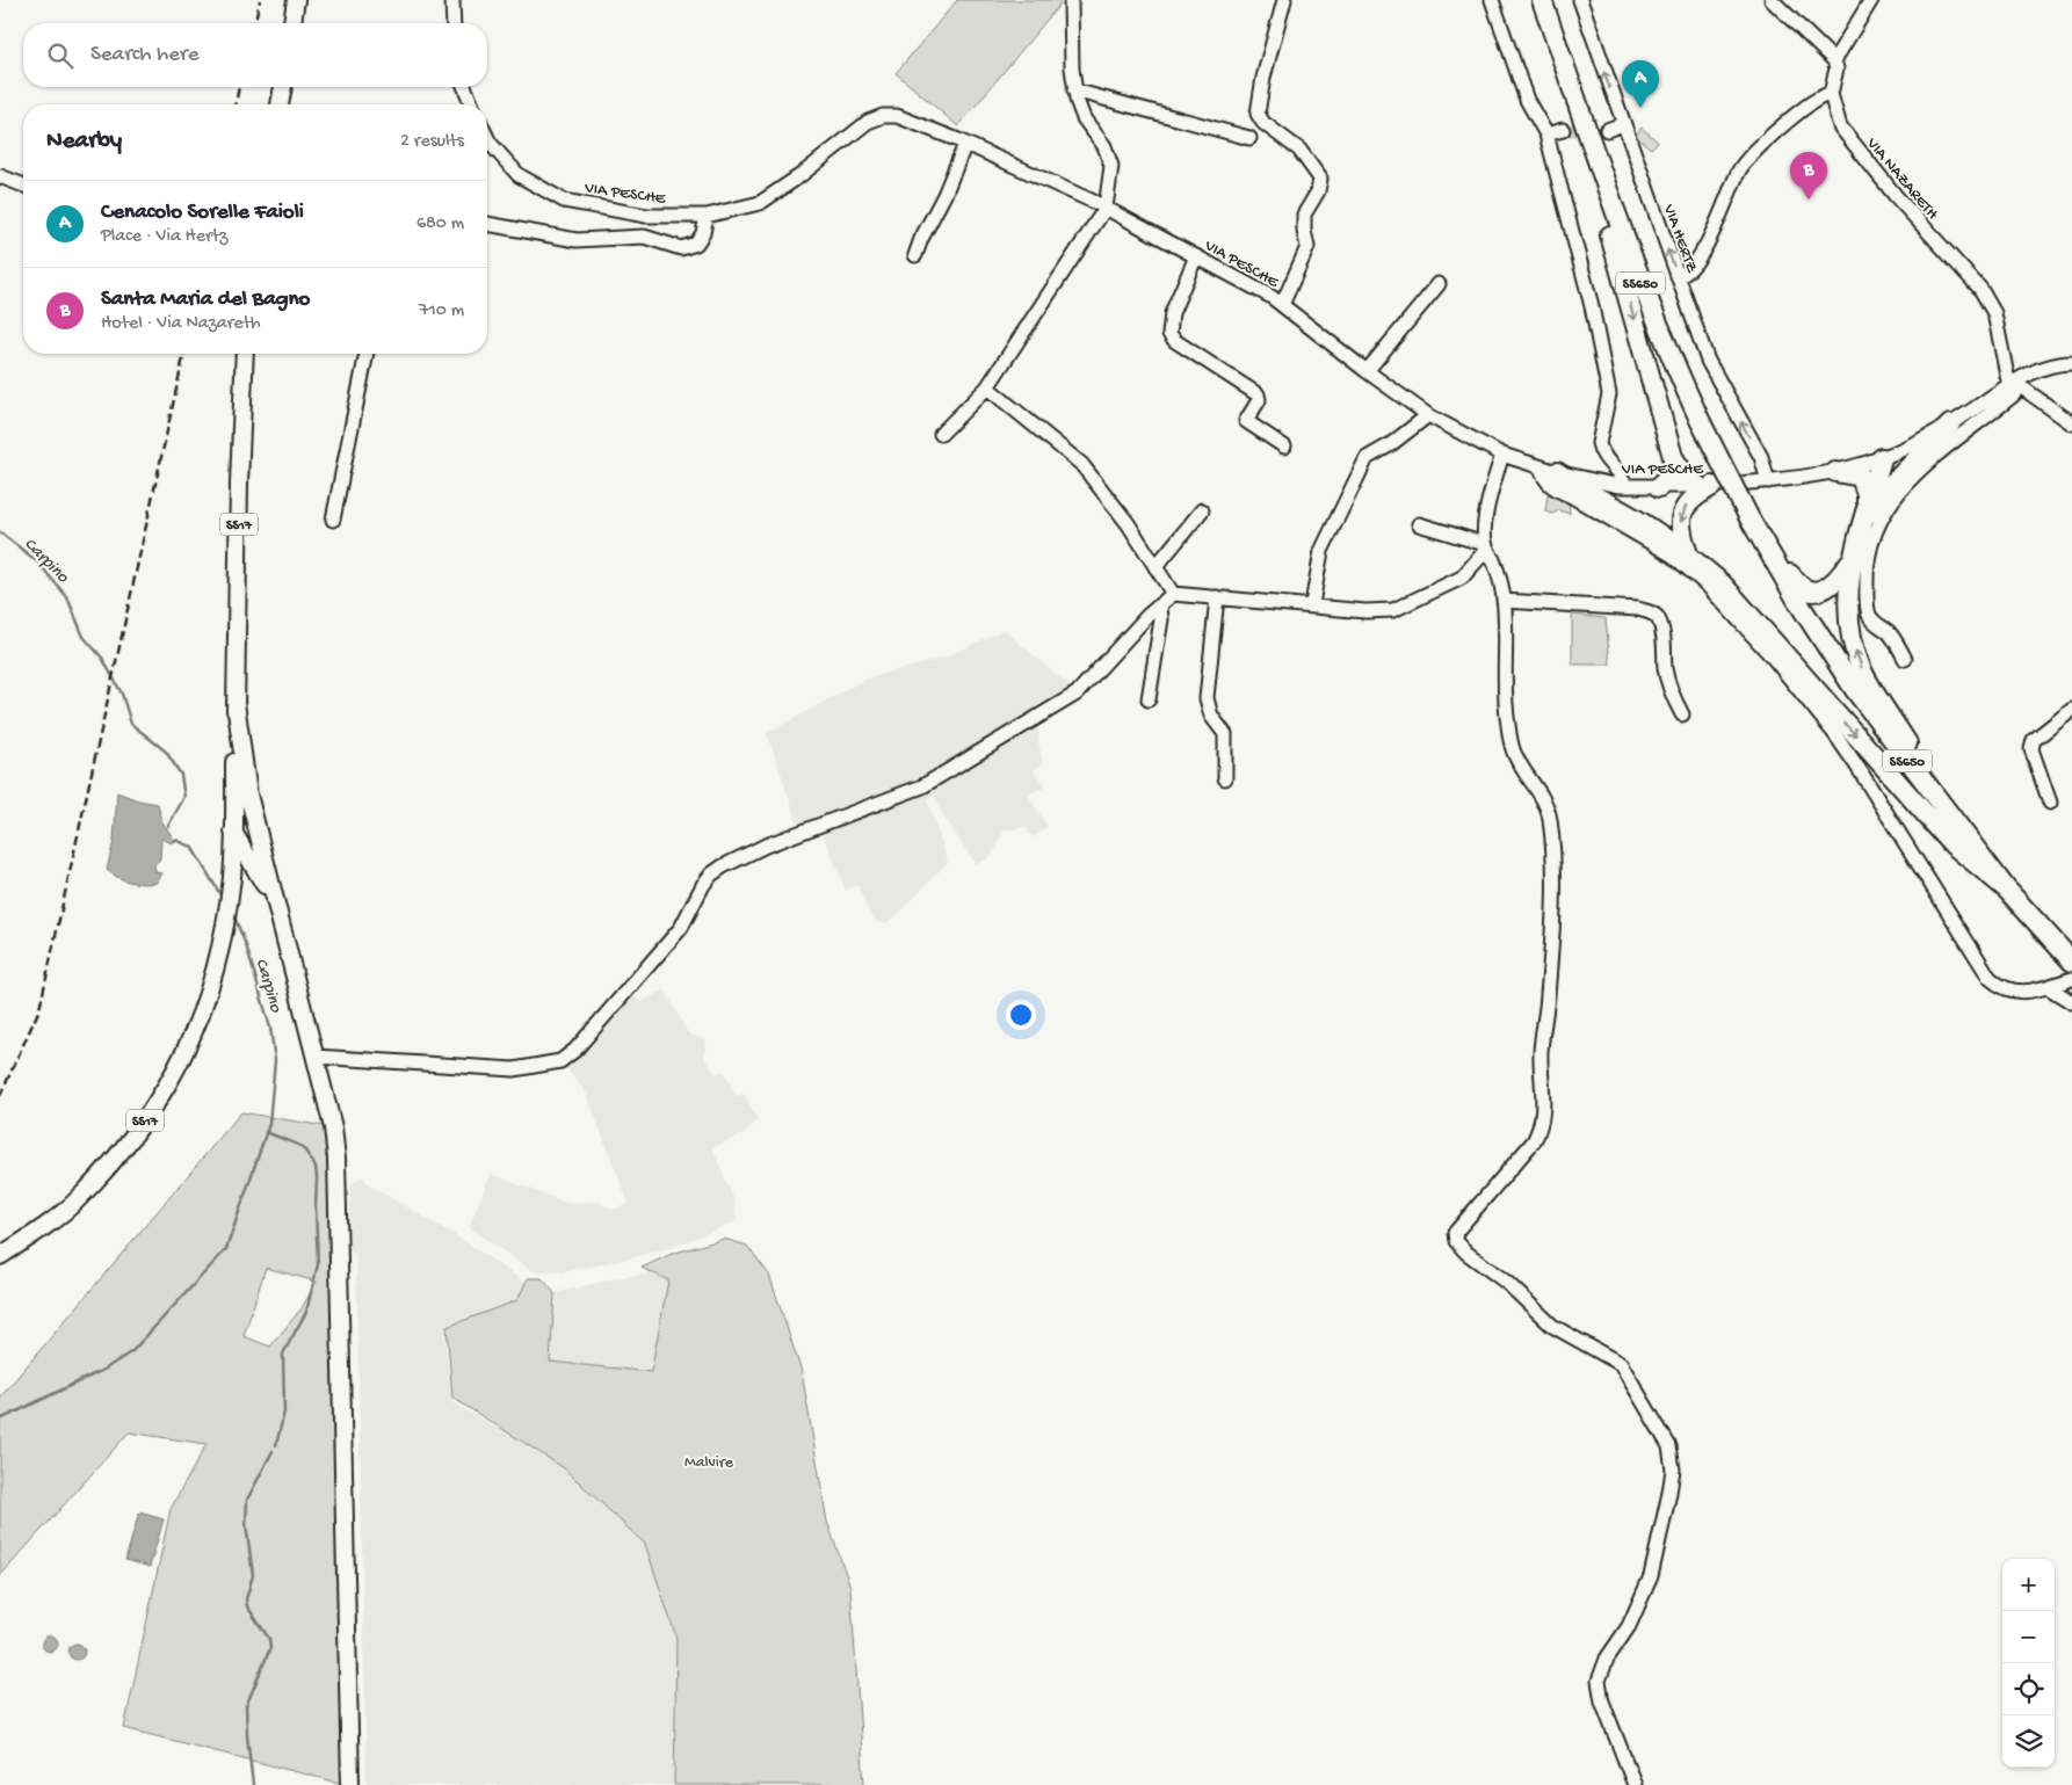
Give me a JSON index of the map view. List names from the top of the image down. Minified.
{"streets":{"highway":["SS650"],"main road":["SS17"],"street":["VIA NAZARETH","VIA PESCHE","VIA HERTZ"]},"crossings":[["VIA NAZARETH","VIA PESCHE"],["VIA PESCHE","VIA HERTZ"]],"water":["Carpino"],"parks":["Malvire"],"page":{"search":"Search here","pins":["A","B"],"heading":["Nearby","2 results"],"list":[{"mark":"A","name":"Cenacolo Sorelle Faioli","note":"Place · Via Hertz","value":"680 m"},{"mark":"B","name":"Santa Maria del Bagno","note":"Hotel · Via Nazareth","value":"710 m"}],"map_buttons":["+","−"]}}
